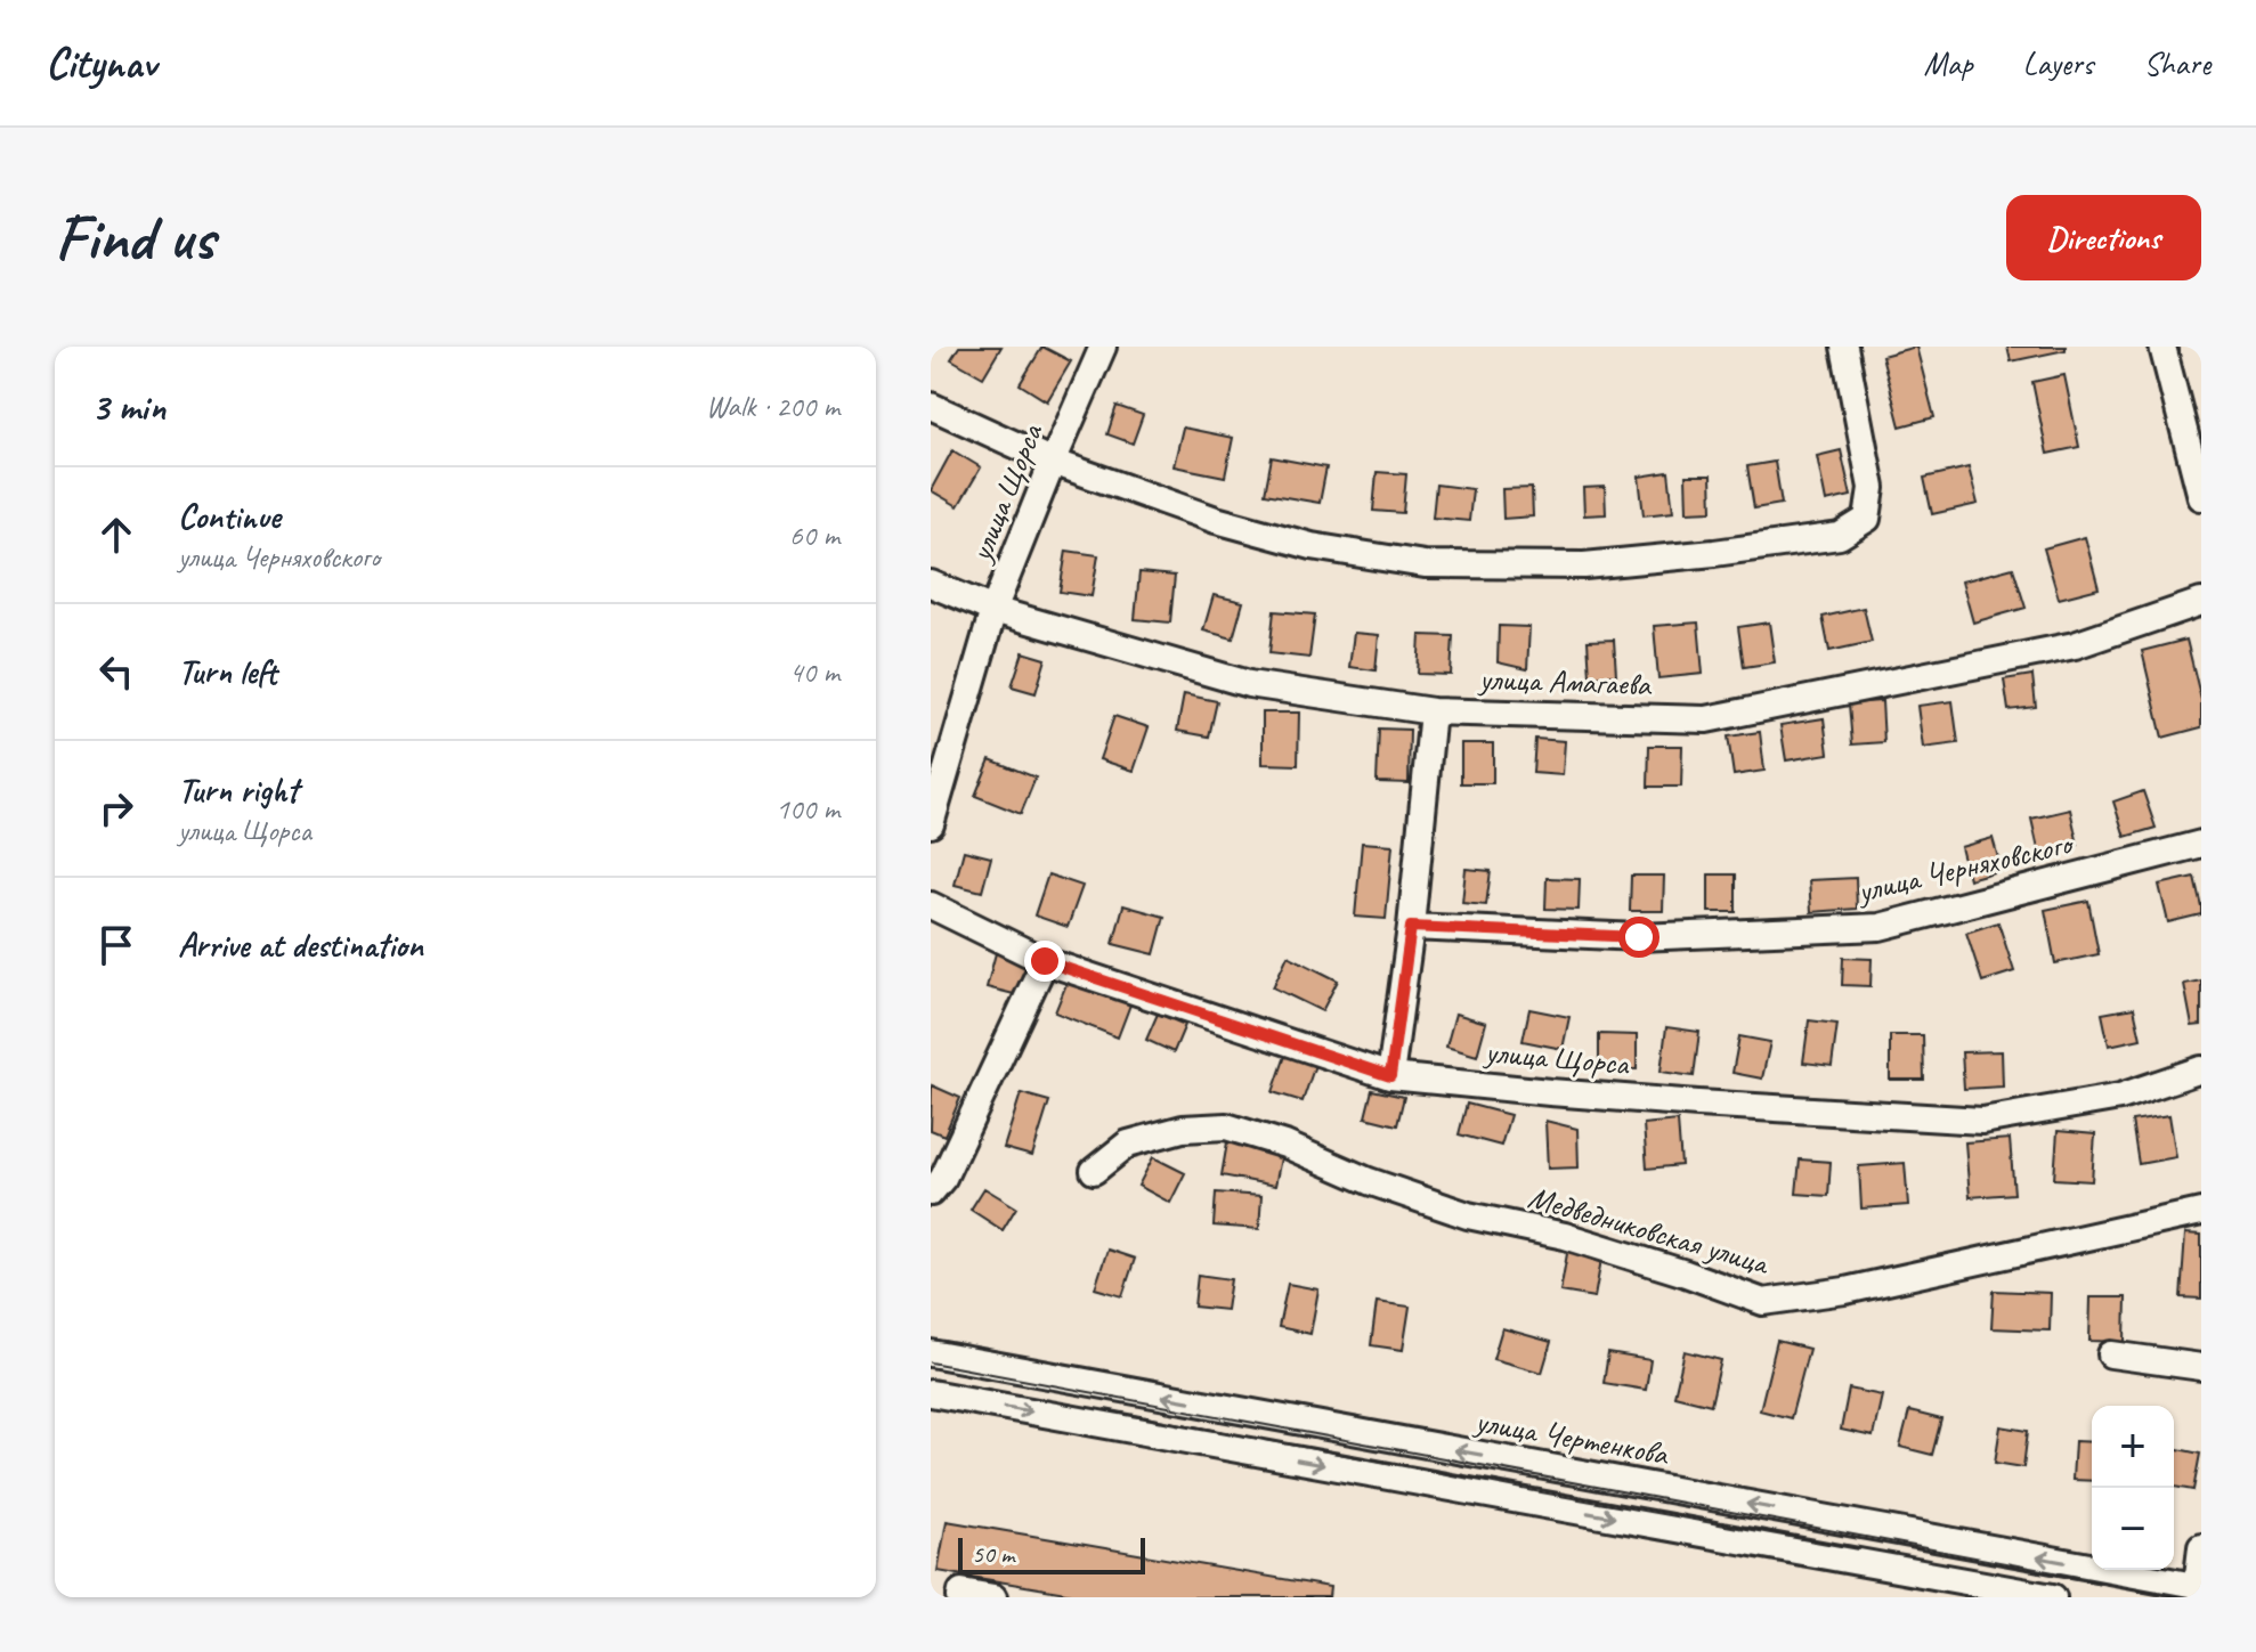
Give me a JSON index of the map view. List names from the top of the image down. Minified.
{"streets":{"street":["улица Щорса","улица Амагаева","улица Черняховского","Медведниковская улица","улица Чертенкова"]},"crossings":[["улица Щорса","улица Амагаева"]],"scale_bar":"50 m","page":{"header":"Citynav","nav":["Map","Layers","Share"],"buttons":"Directions","title":"Find us","heading":["3 min","Walk · 200 m"],"list":[["Continue","улица Черняховского","60 m"],["Turn left","40 m"],["Turn right","улица Щорса","100 m"],"Arrive at destination"],"map_buttons":["+","−"],"scale":"50 m"}}
